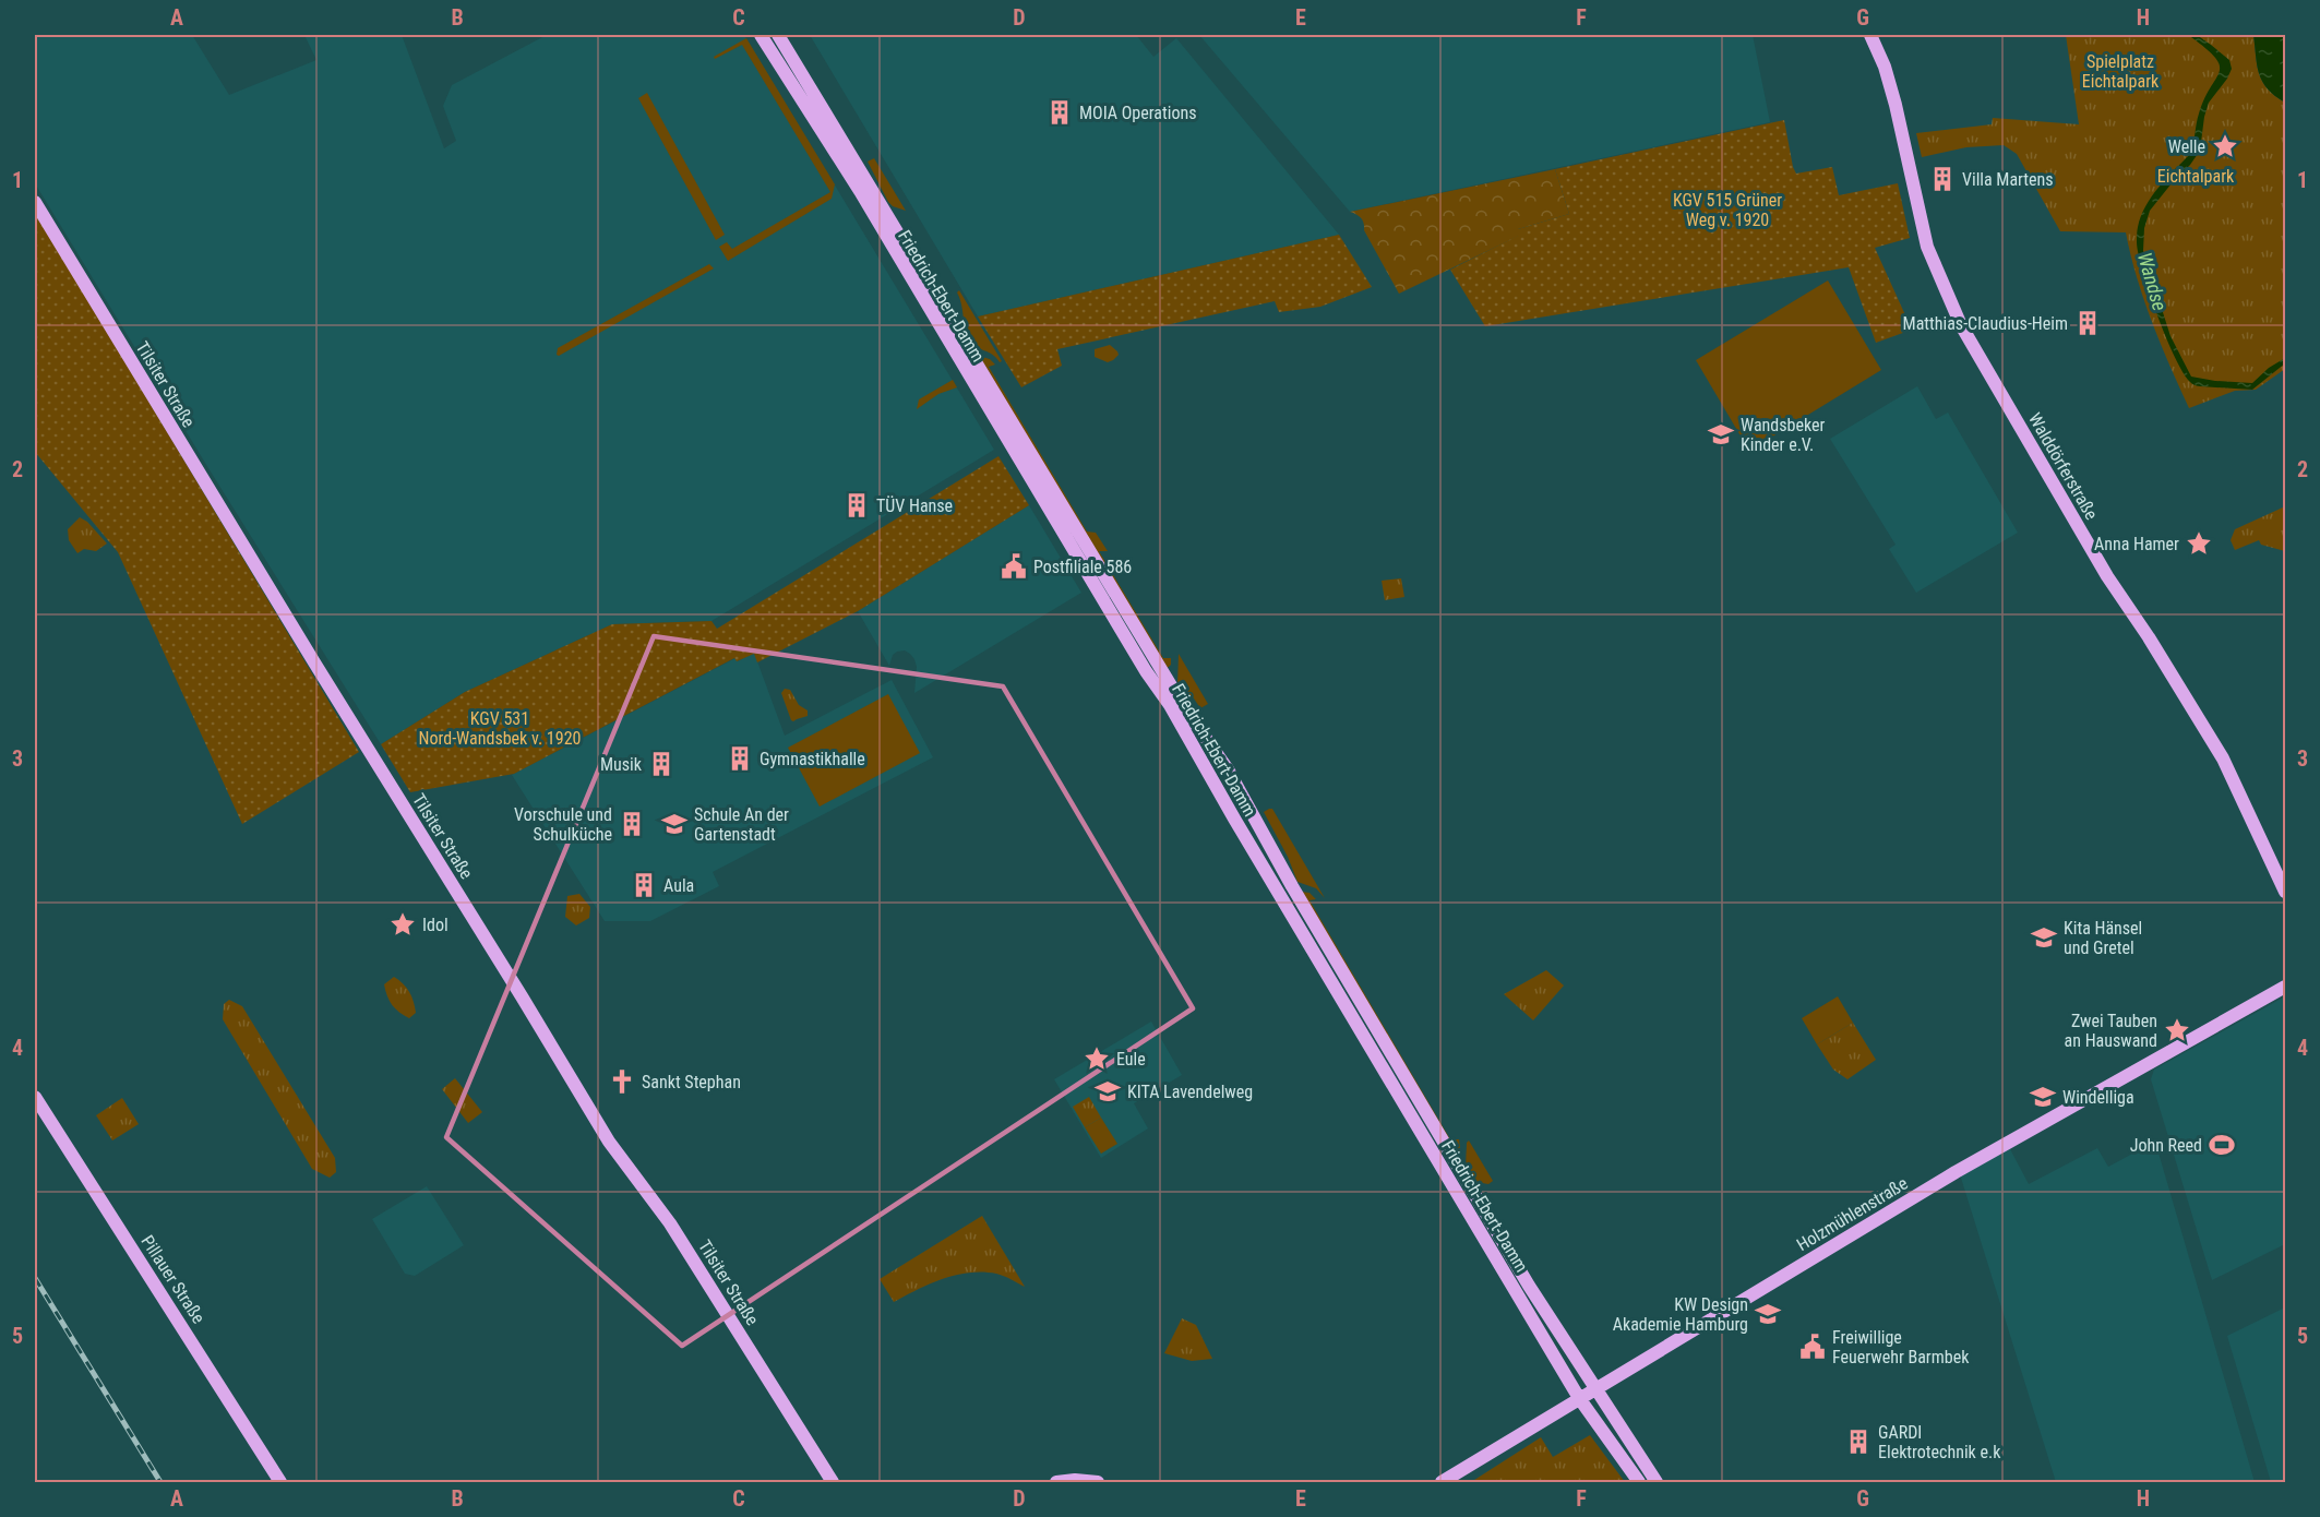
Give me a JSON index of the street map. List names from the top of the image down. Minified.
{"streets":{"street":["Friedrich-Ebert-Damm","Tilsiter Straße","Walddörferstraße","Holzmühlenstraße","Pillauer Straße"]},"crossings":[["Friedrich-Ebert-Damm","Holzmühlenstraße"]],"water":["Wandse"],"parks":["Spielplatz Eichtalpark","Eichtalpark","KGV 515 Grüner Weg v. 1920","KGV 531 Nord-Wandsbek v. 1920"],"places":{"building":["MOIA Operations","Villa Martens","Matthias-Claudius-Heim","TÜV Hanse","Gymnastikhalle","Musik","Vorschule und Schulküche","Aula","GARDI Elektrotechnik e.k"],"place":["Welle","Anna Hamer","Idol","Zwei Tauben an Hauswand","Eule"],"school or university":["Wandsbeker Kinder e.V.","Schule An der Gartenstadt","Kita Hänsel und Gretel","KITA Lavendelweg","Windelliga","KW Design Akademie Hamburg"],"public building":["Postfiliale 586","Freiwillige Feuerwehr Barmbek"],"church":["Sankt Stephan"],"sports":["John Reed"]},"grid":{"columns":["A","B","C","D","E","F","G","H"],"rows":["1","2","3","4","5"]}}
